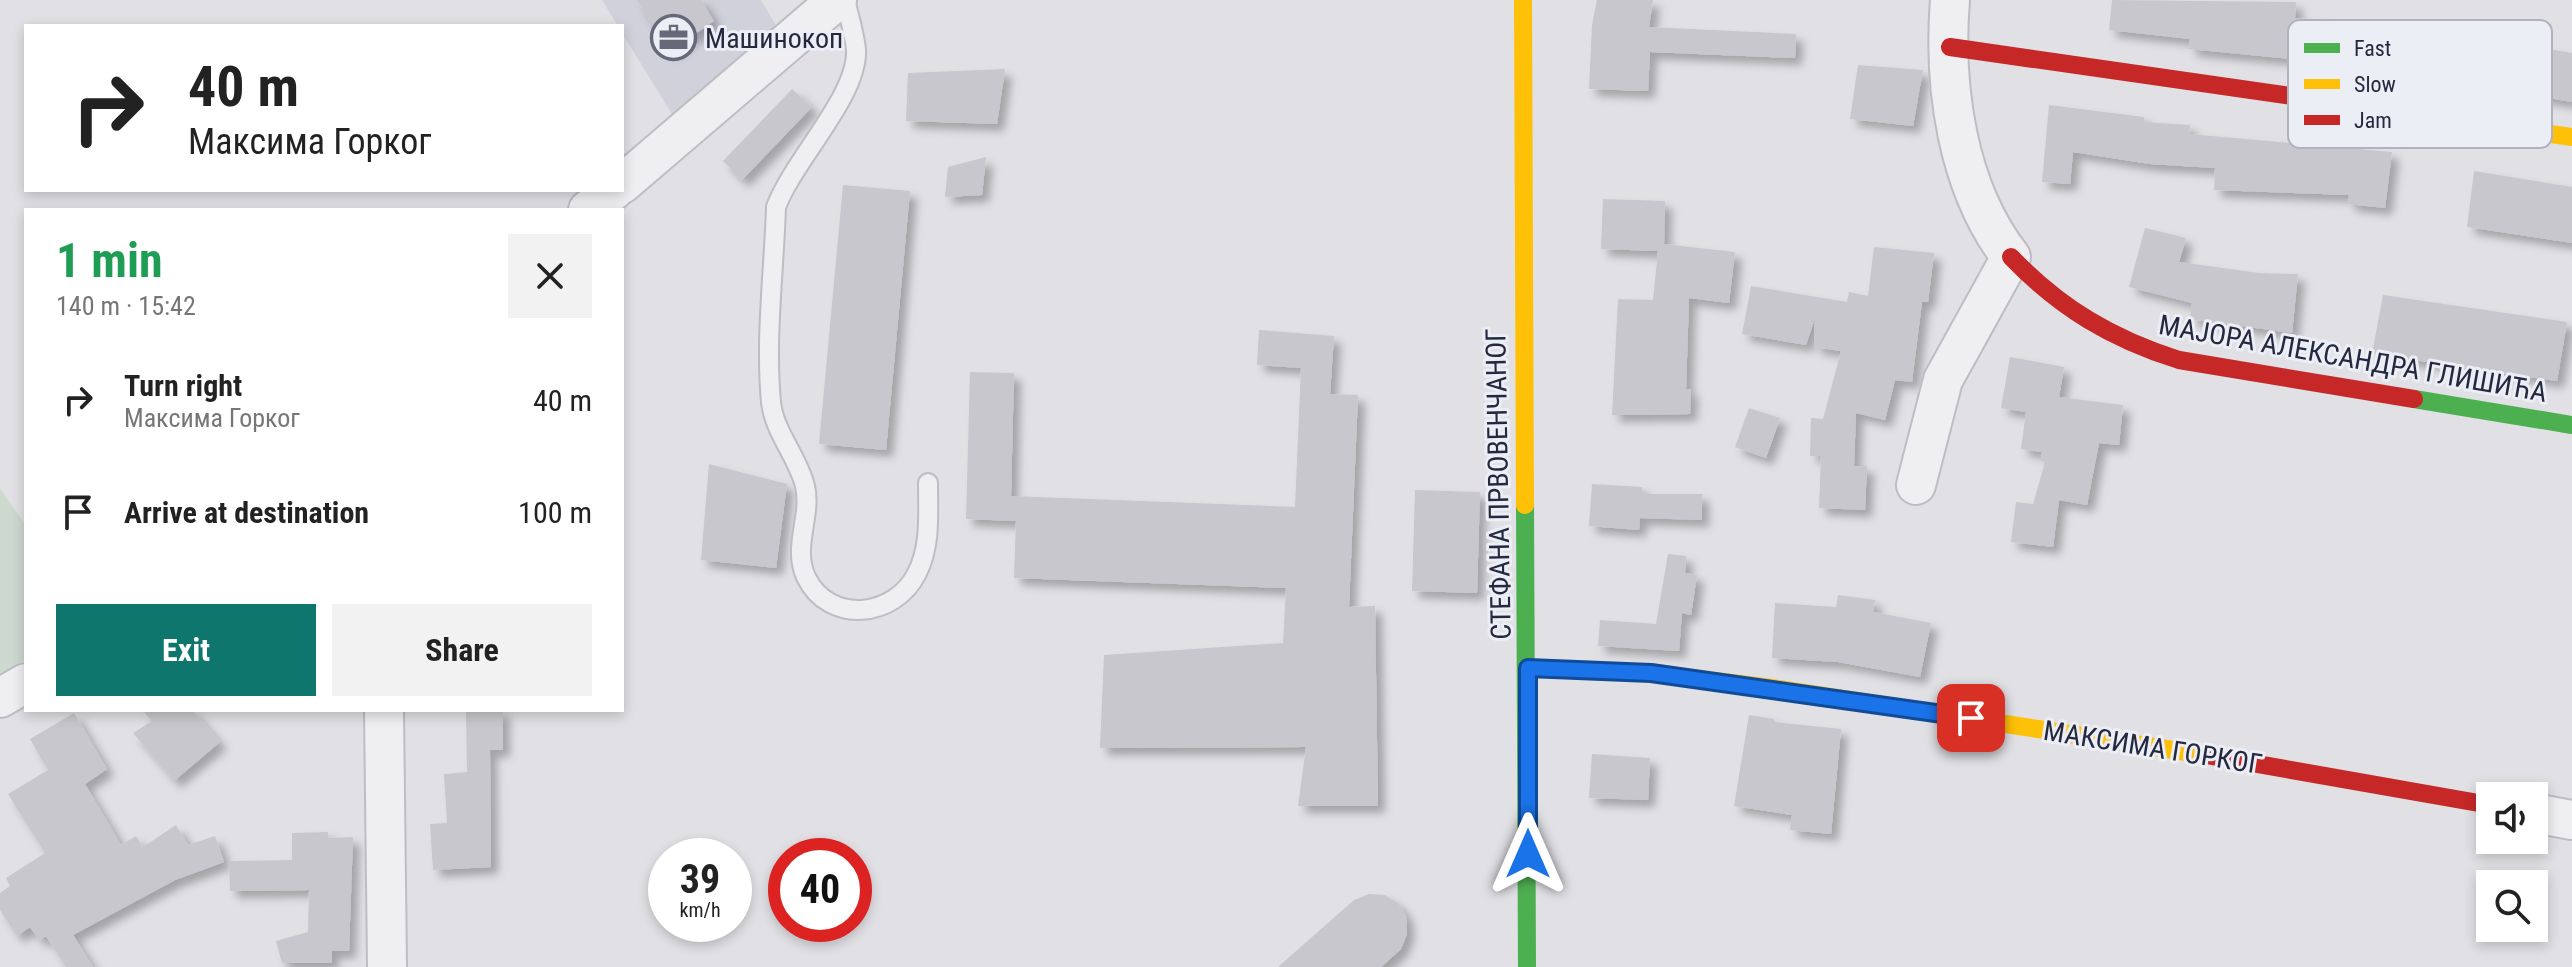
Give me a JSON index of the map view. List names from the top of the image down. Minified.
{"streets":{"street":["МАЈОРА АЛЕКСАНДРА ГЛИШИЋА","СТЕФАНА ПРВОВЕНЧАНОГ","МАКСИМА ГОРКОГ"]},"crossings":[["СТЕФАНА ПРВОВЕНЧАНОГ","МАКСИМА ГОРКОГ"]],"places":{"office":["Машинокоп"]},"legend":["Fast","Slow","Jam"],"page":{"turn":["40 m","Максима Горког"],"heading":["1 min","140 m · 15:42"],"list":[{"name":"Turn right","note":"Максима Горког","value":"40 m"},{"name":"Arrive at destination","value":"100 m"}],"buttons":["Exit","Share"],"speed":"39 km/h","limit":"40"}}
